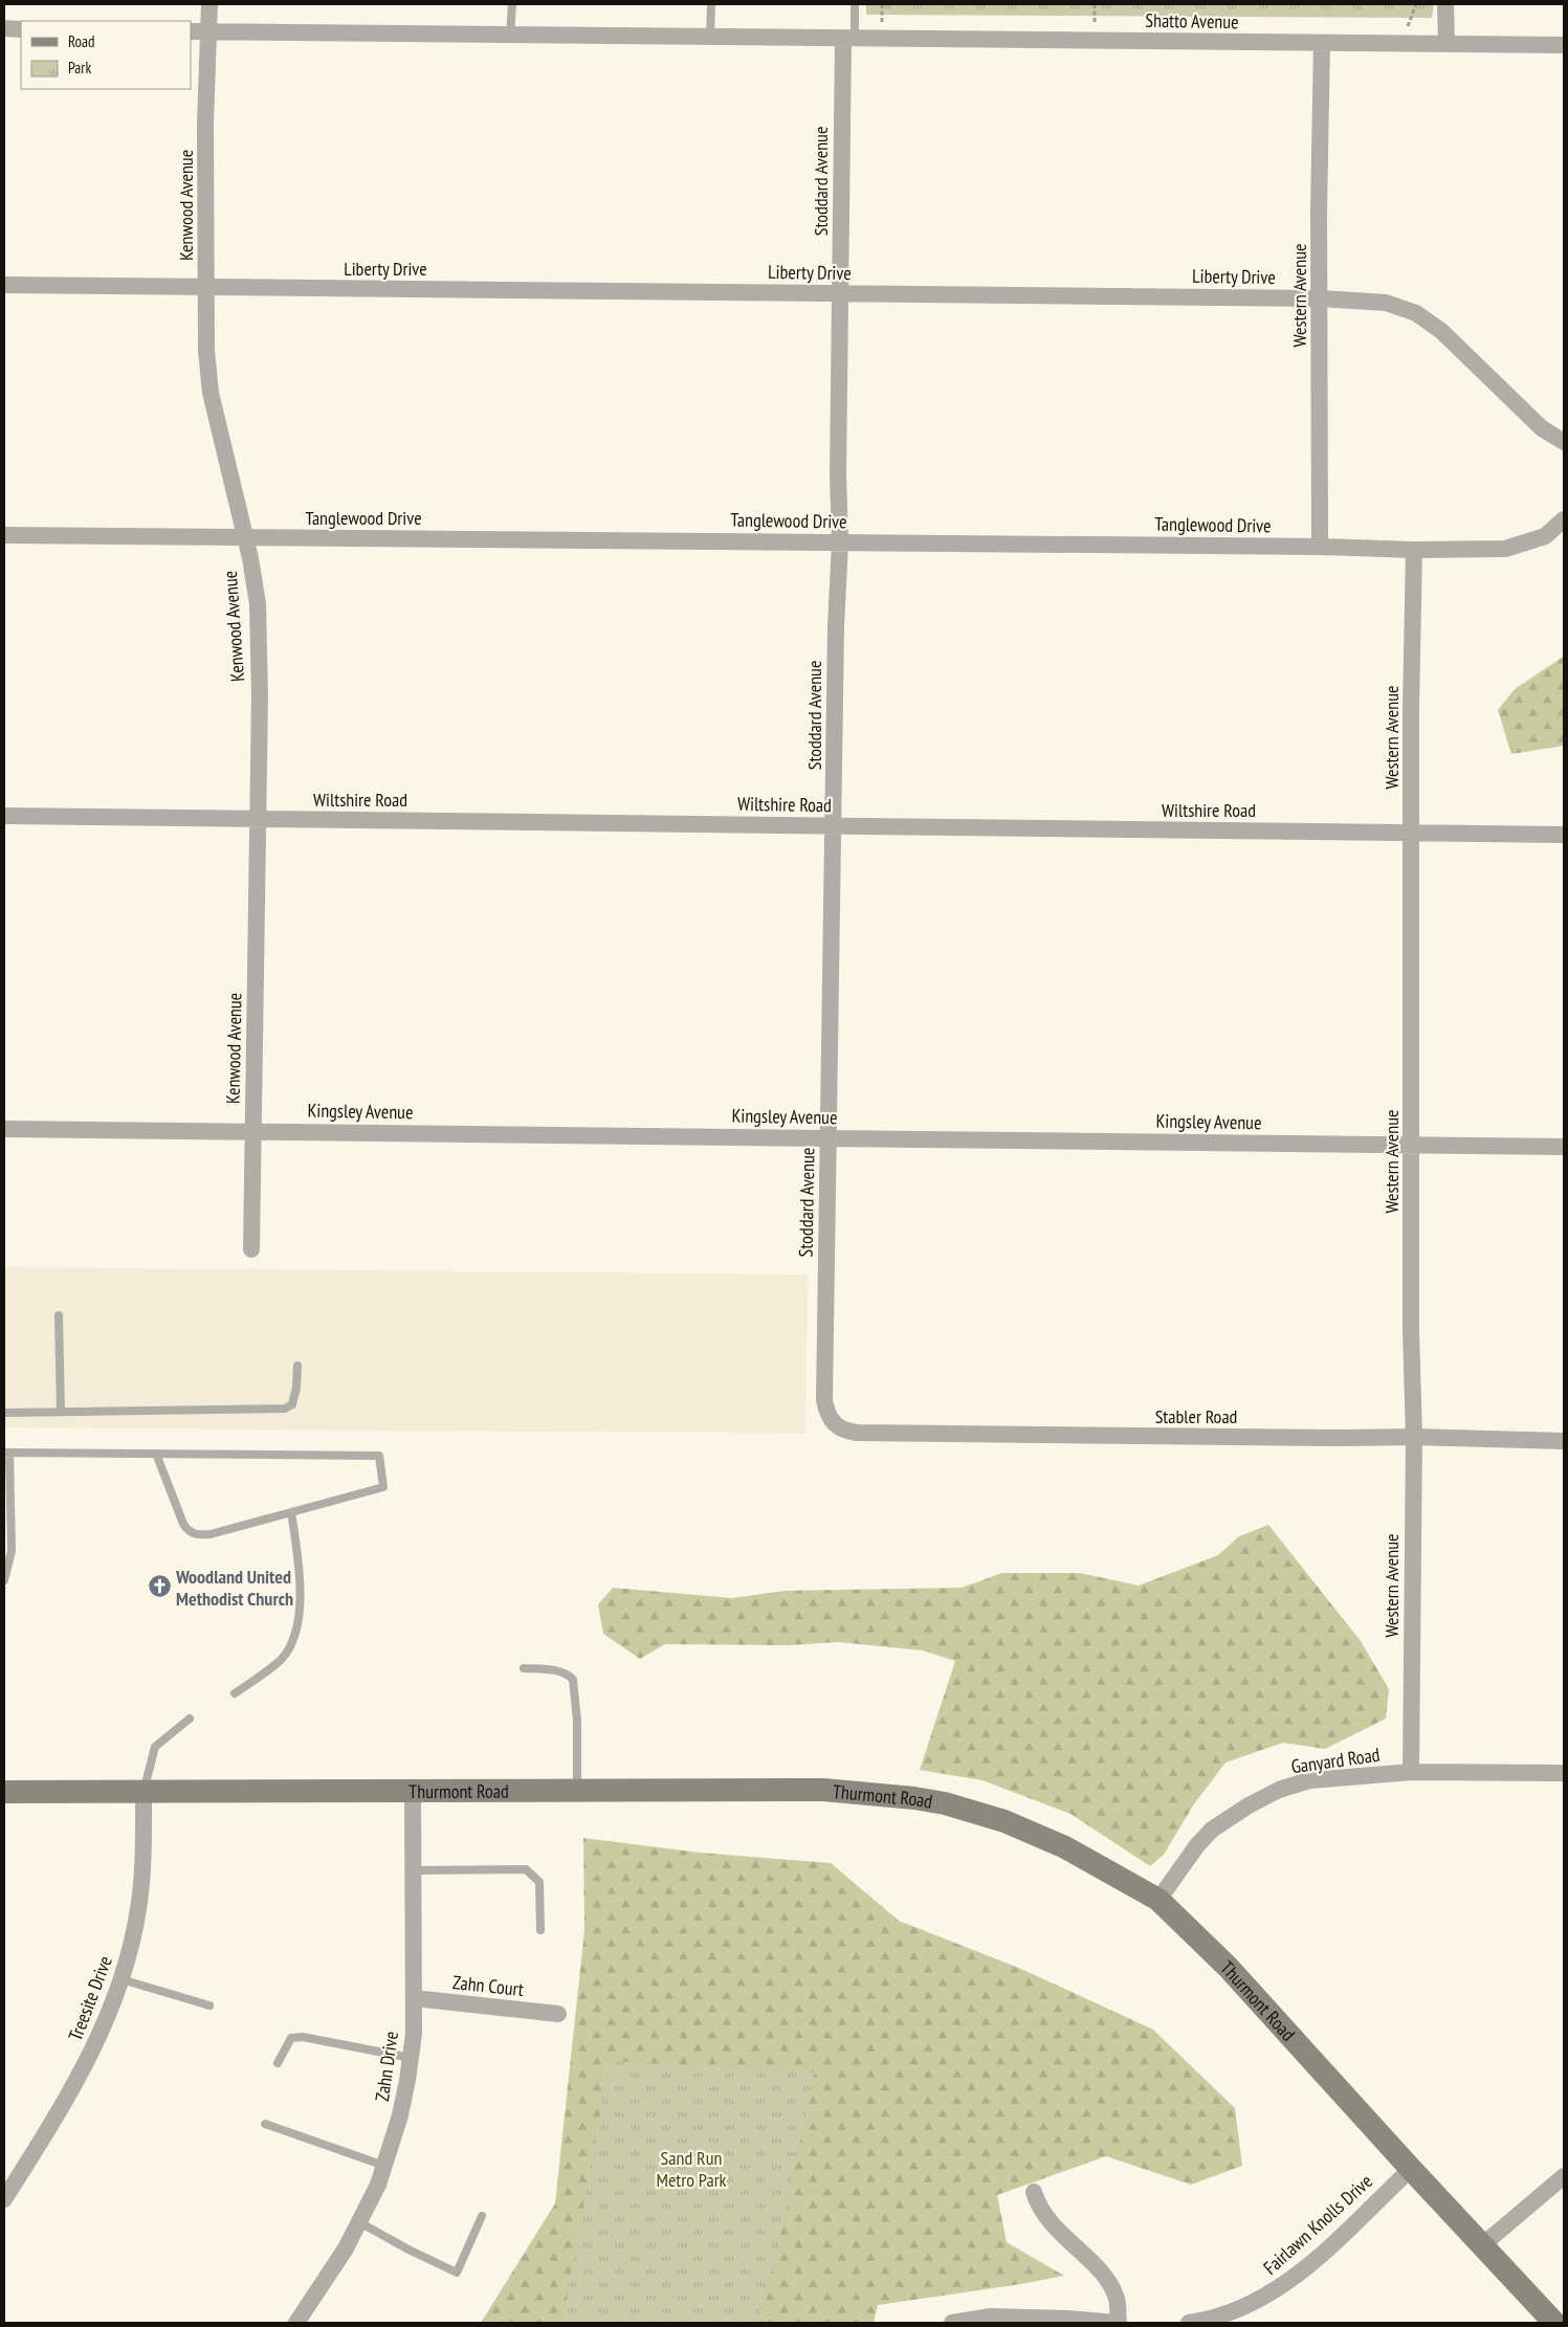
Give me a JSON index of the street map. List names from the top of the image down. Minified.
{"streets":{"street":["Shatto Avenue","Stoddard Avenue","Kenwood Avenue","Liberty Drive","Western Avenue","Tanglewood Drive","Wiltshire Road","Kingsley Avenue","Stabler Road","Ganyard Road","Thurmont Road","Zahn Court","Treesite Drive","Zahn Drive","Fairlawn Knolls Drive"]},"crossings":[["Shatto Avenue","Stoddard Avenue"],["Shatto Avenue","Kenwood Avenue"],["Shatto Avenue","Western Avenue"],["Stoddard Avenue","Liberty Drive"],["Stoddard Avenue","Tanglewood Drive"],["Stoddard Avenue","Wiltshire Road"],["Stoddard Avenue","Kingsley Avenue"],["Stoddard Avenue","Stabler Road"],["Kenwood Avenue","Liberty Drive"],["Kenwood Avenue","Tanglewood Drive"],["Kenwood Avenue","Wiltshire Road"],["Kenwood Avenue","Kingsley Avenue"],["Liberty Drive","Western Avenue"],["Western Avenue","Tanglewood Drive"],["Western Avenue","Wiltshire Road"],["Western Avenue","Kingsley Avenue"],["Western Avenue","Stabler Road"],["Western Avenue","Ganyard Road"],["Ganyard Road","Thurmont Road"],["Thurmont Road","Treesite Drive"],["Thurmont Road","Zahn Drive"],["Thurmont Road","Fairlawn Knolls Drive"],["Zahn Court","Zahn Drive"]],"parks":["Sand Run Metro Park"],"places":{"church":["Woodland United Methodist Church"]},"legend":["Road","Park"]}
